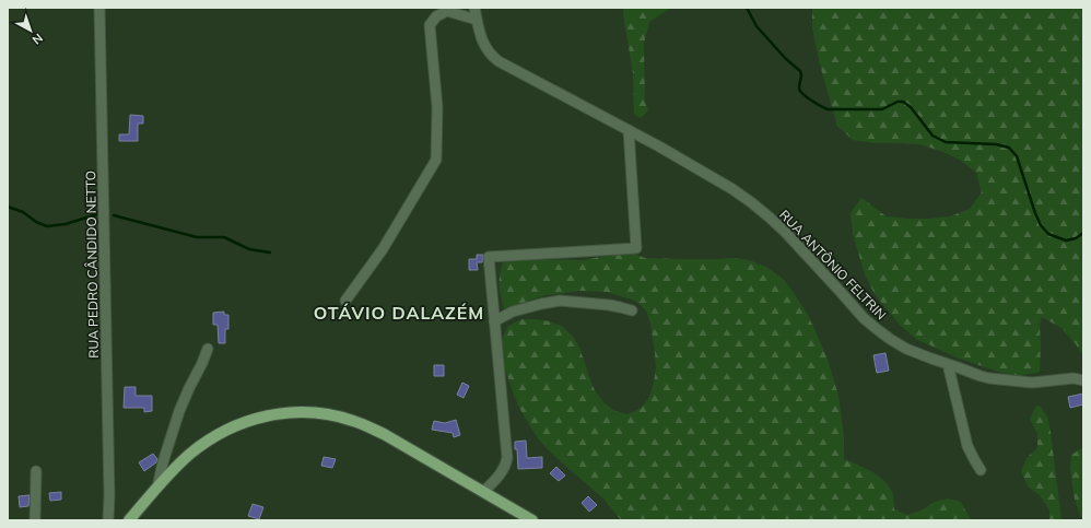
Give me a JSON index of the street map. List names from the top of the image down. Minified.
{"streets":{"street":["RUA PEDRO CÂNDIDO NETTO","RUA ANTÔNIO FELTRIN"]},"districts":["OTÁVIO DALAZÉM"],"north":"bottom right"}
